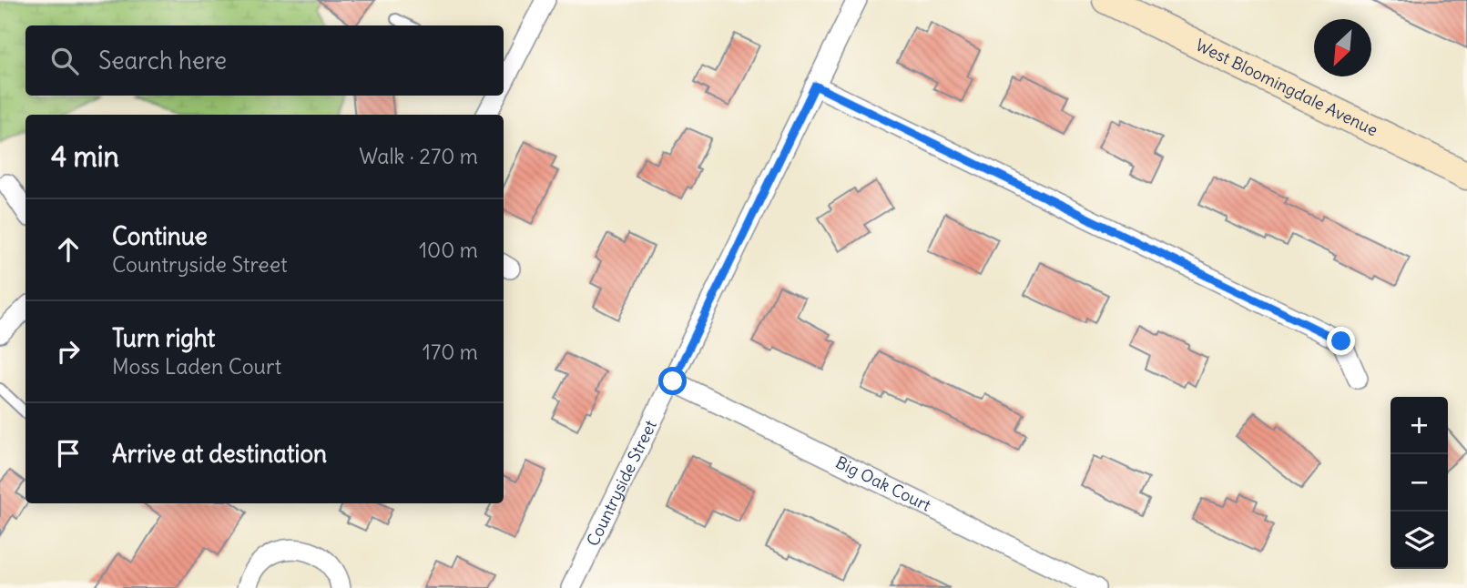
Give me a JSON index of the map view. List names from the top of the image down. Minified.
{"streets":{"main road":["West Bloomingdale Avenue"],"street":["Countryside Street","Big Oak Court"]},"crossings":[["Countryside Street","Big Oak Court"]],"north":"bottom left","page":{"search":"Search here","heading":["4 min","Walk · 270 m"],"list":[["Continue","Countryside Street","100 m"],["Turn right","Moss Laden Court","170 m"],"Arrive at destination"],"map_buttons":["+","−"]}}
